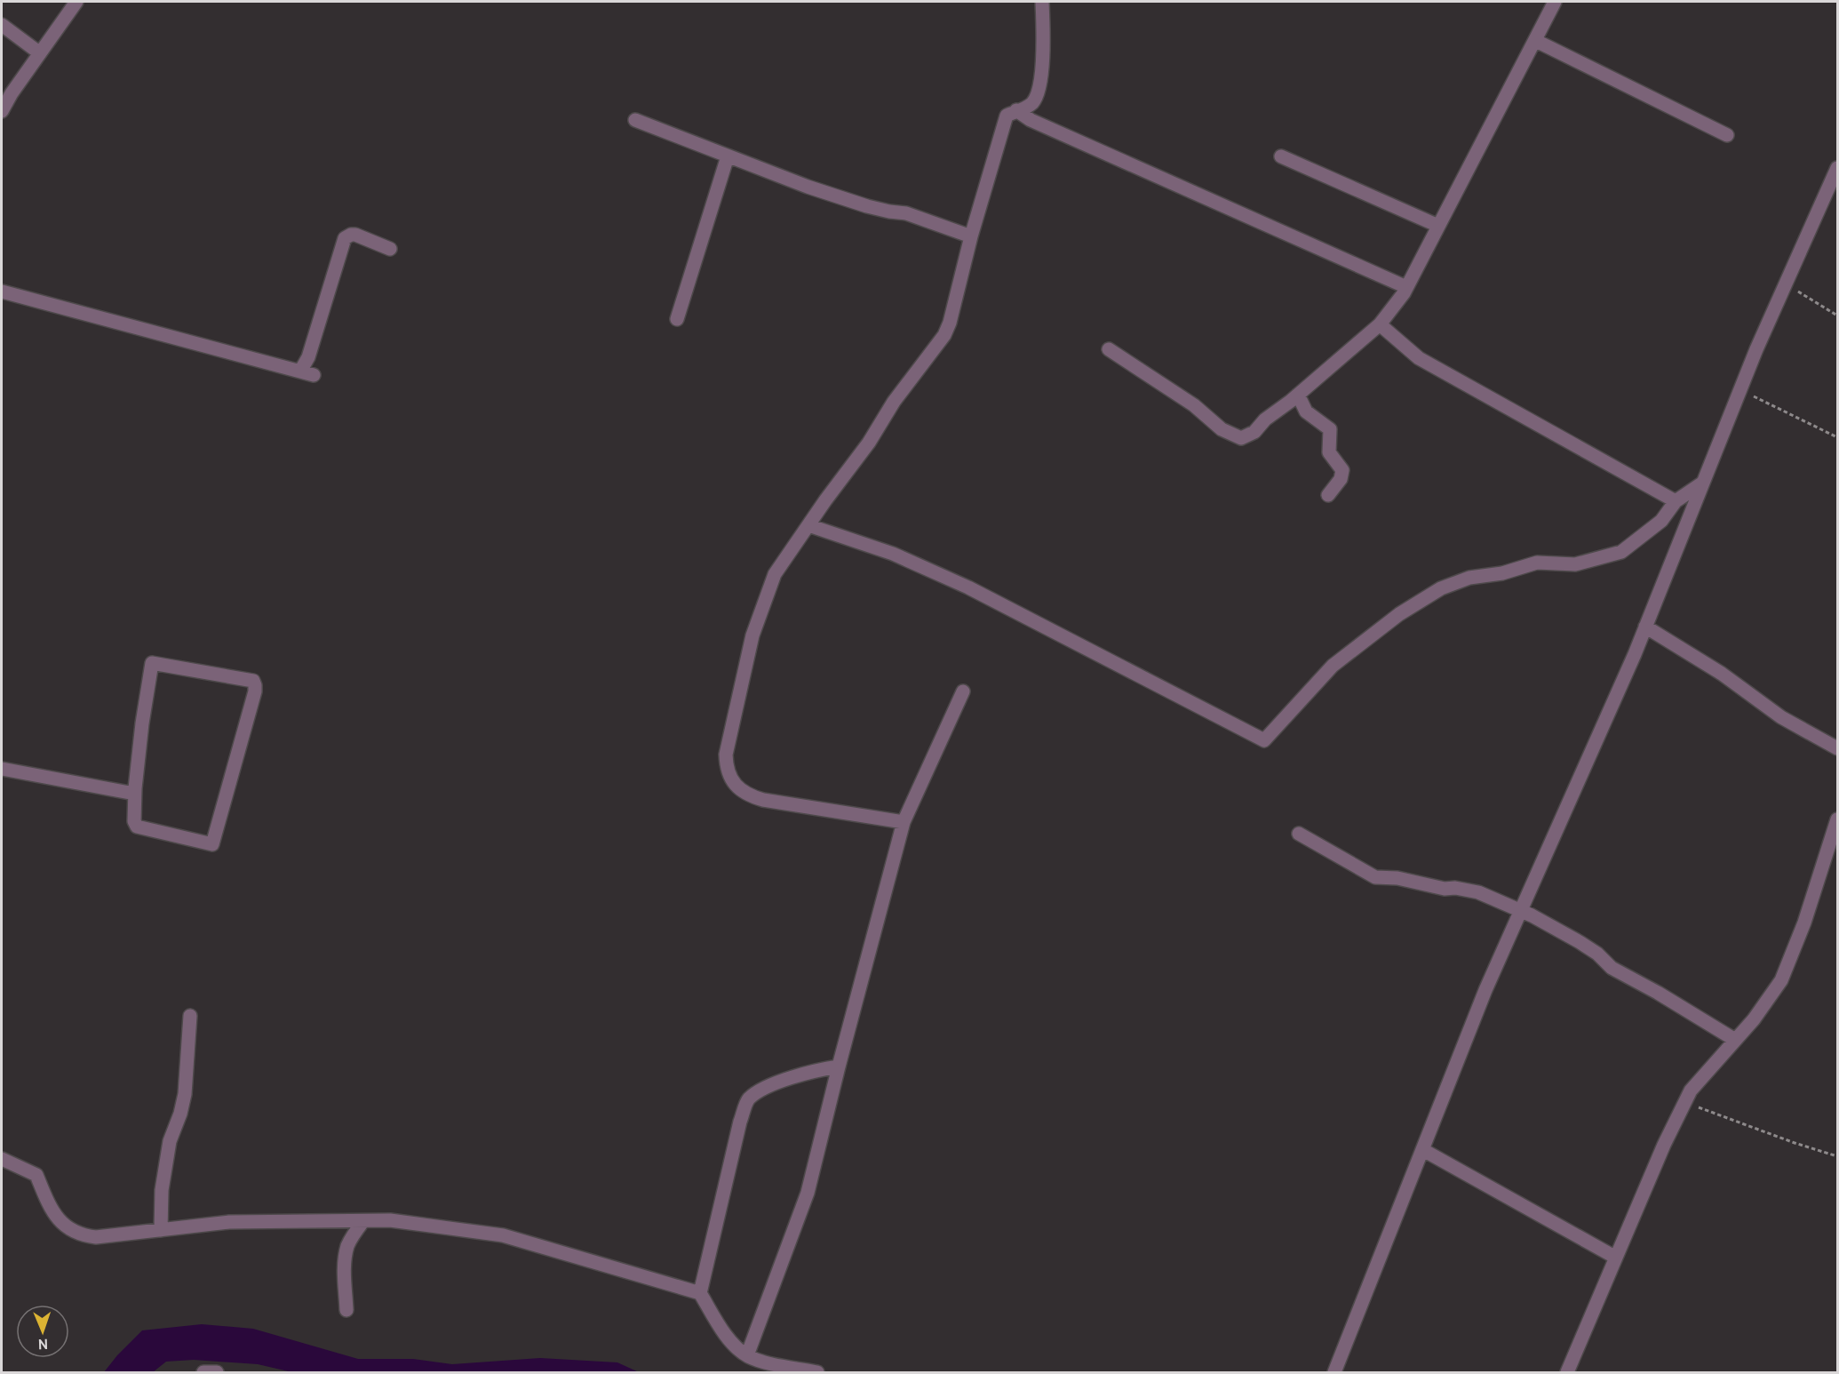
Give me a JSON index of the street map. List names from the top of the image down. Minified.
{"north":"bottom"}
